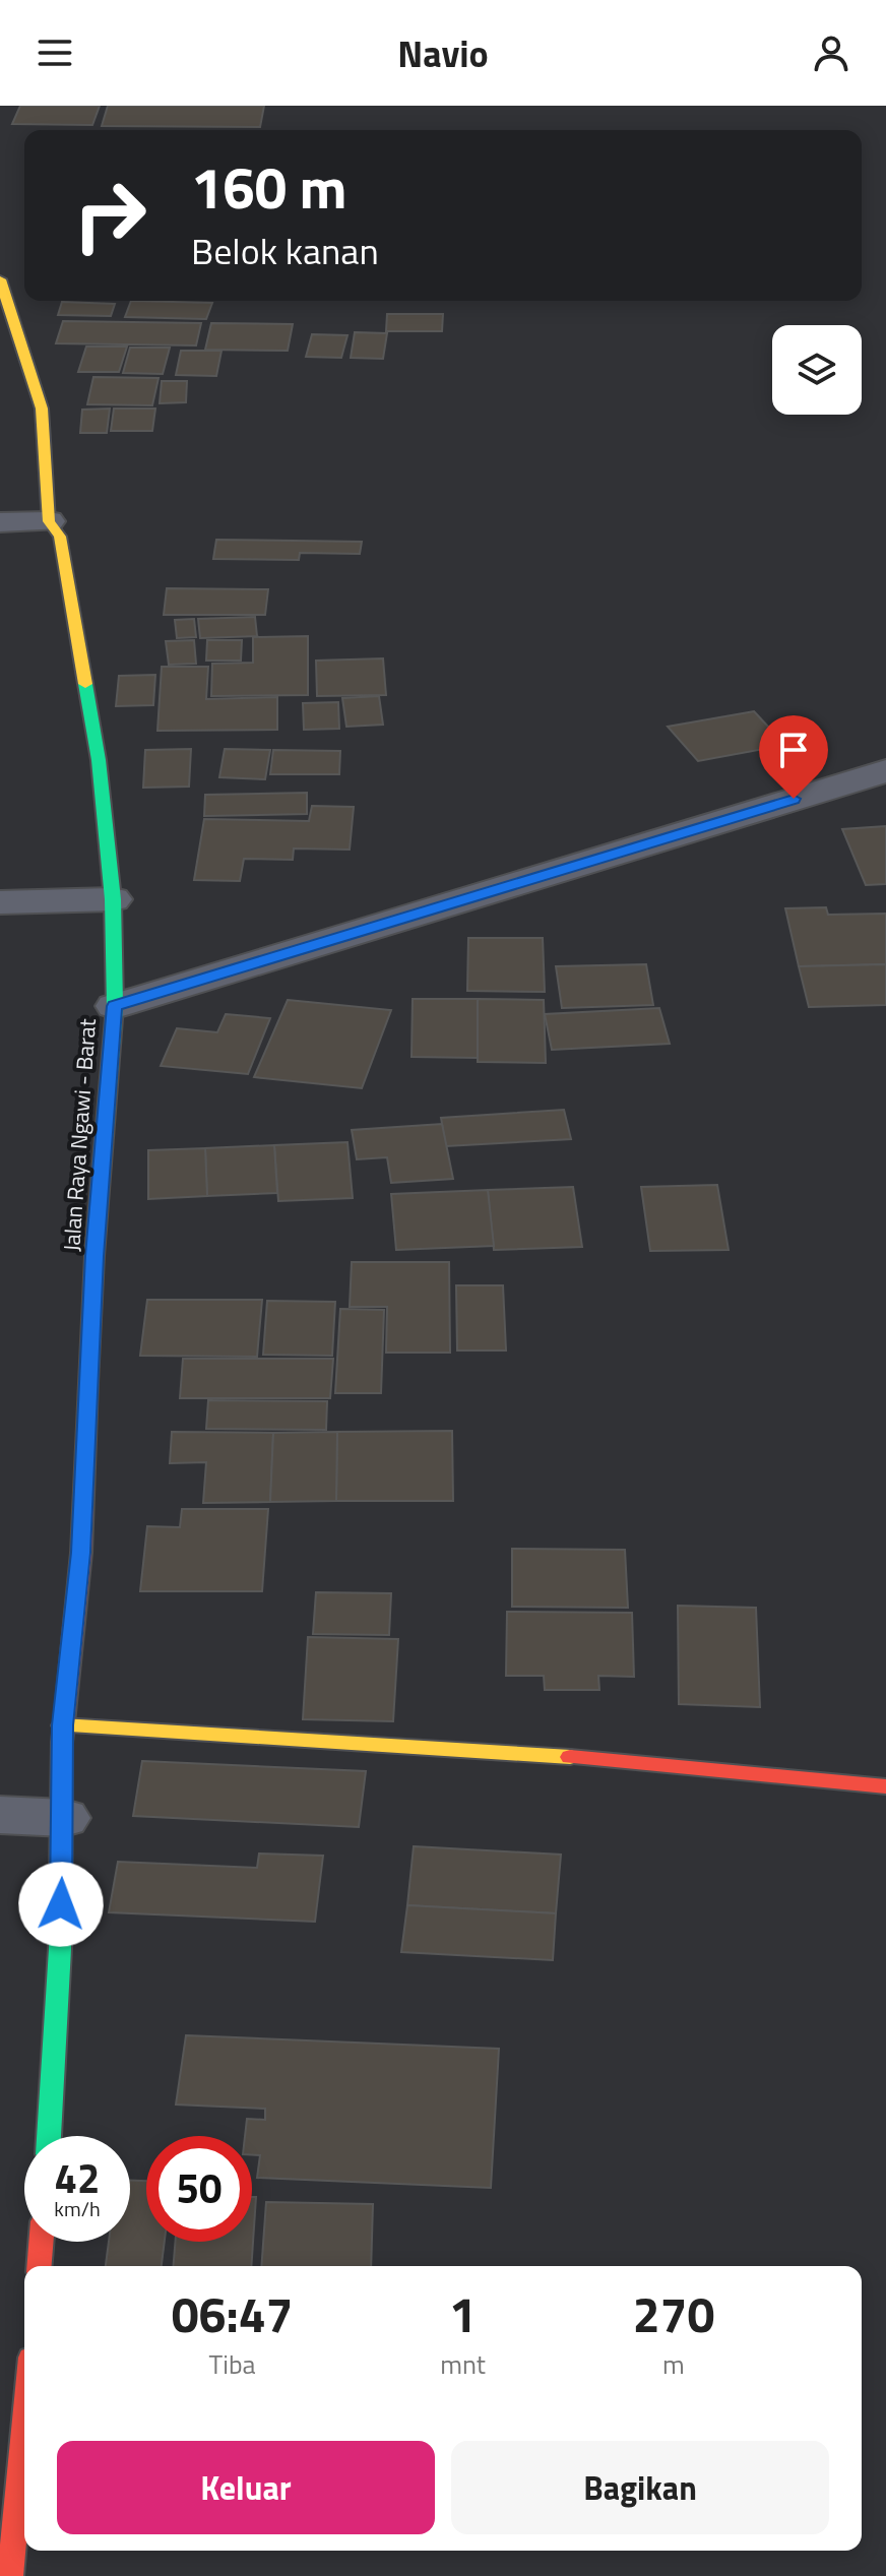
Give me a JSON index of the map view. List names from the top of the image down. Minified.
{"streets":{"main road":["Jalan Raya Ngawi - Barat"]},"page":{"header":"Navio","turn":["160 m","Belok kanan"],"speed":"42 km/h","limit":"50","eta":["06:47","Tiba","1","mnt","270","m"],"buttons":["Keluar","Bagikan"]}}
